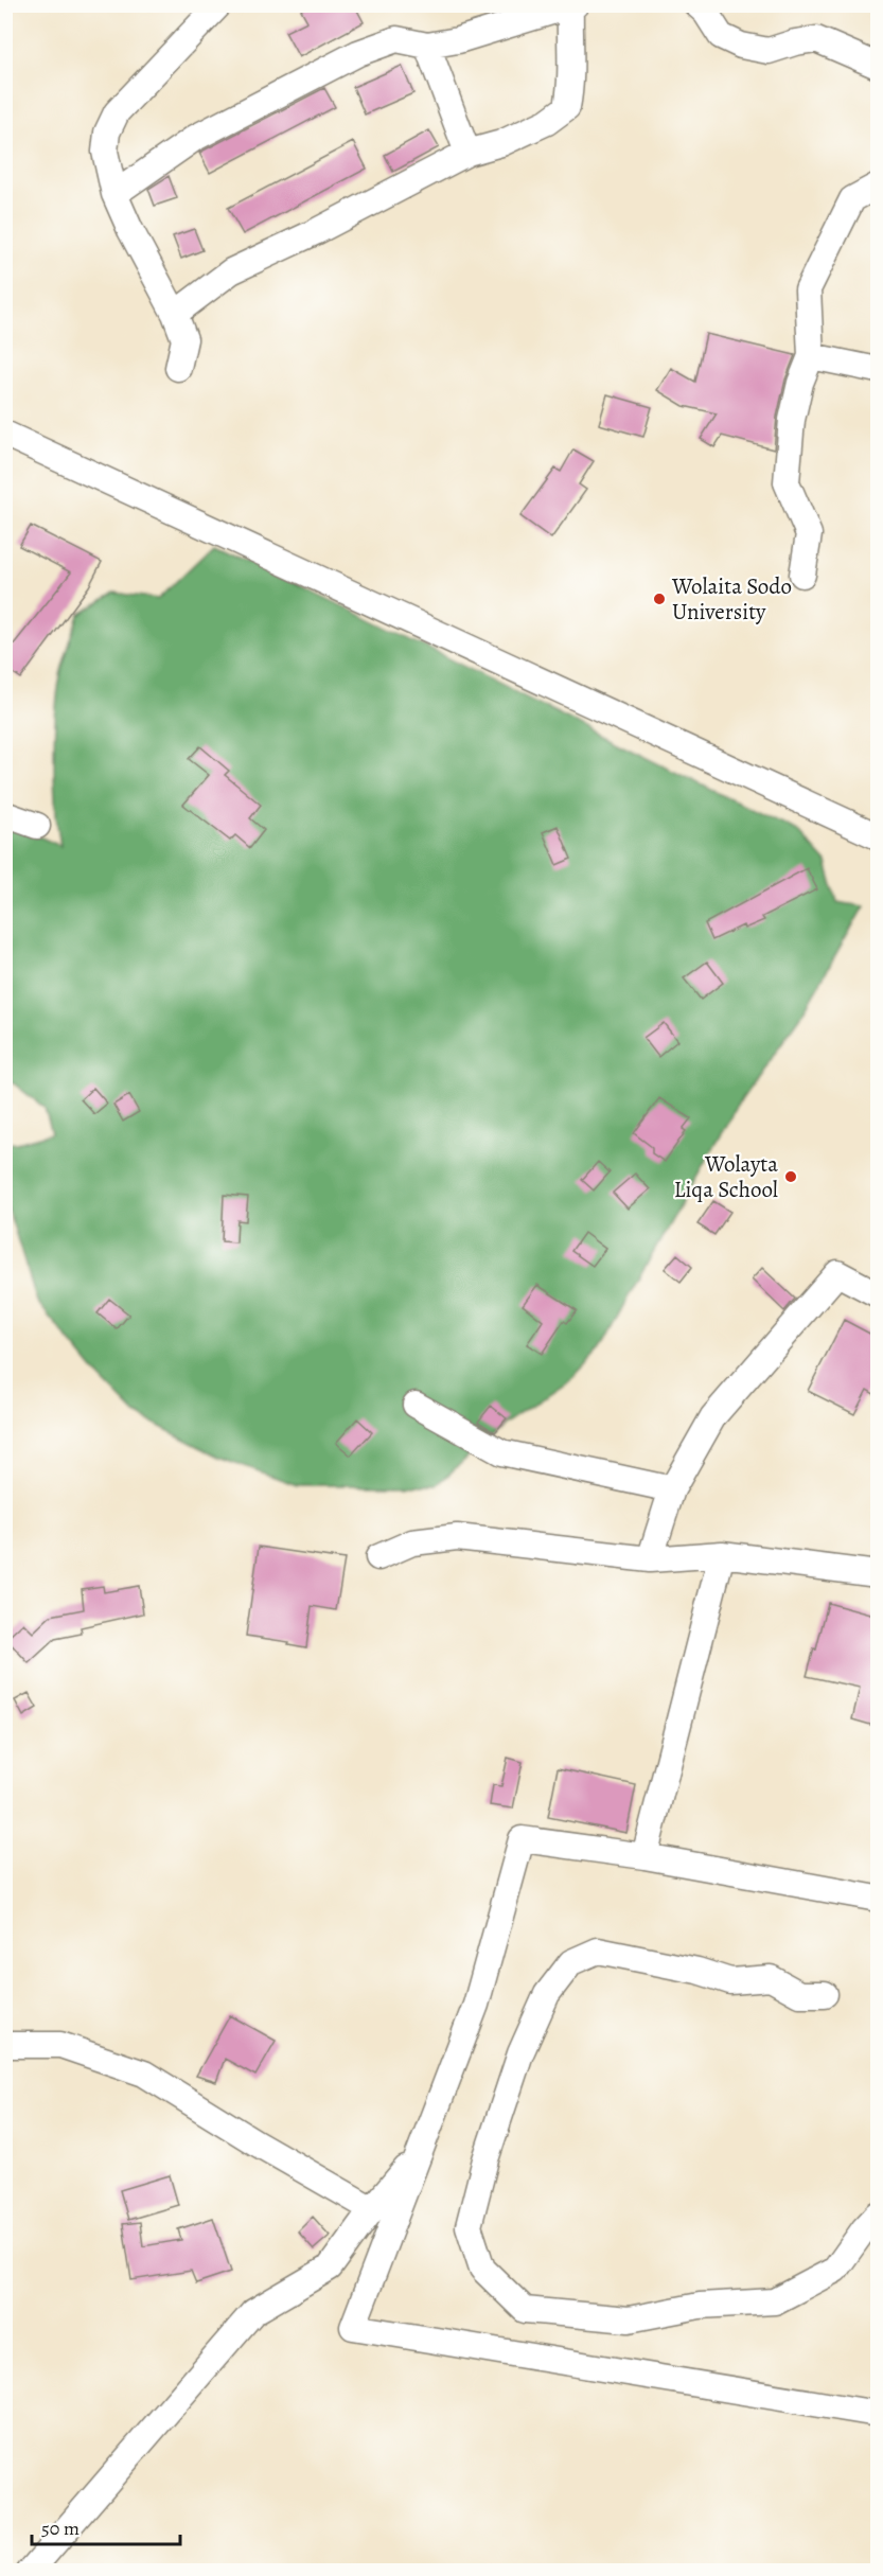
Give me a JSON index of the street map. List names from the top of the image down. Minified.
{"places":["Wolaita Sodo University","Wolayta Liqa School"],"scale_bar":"50 m"}
